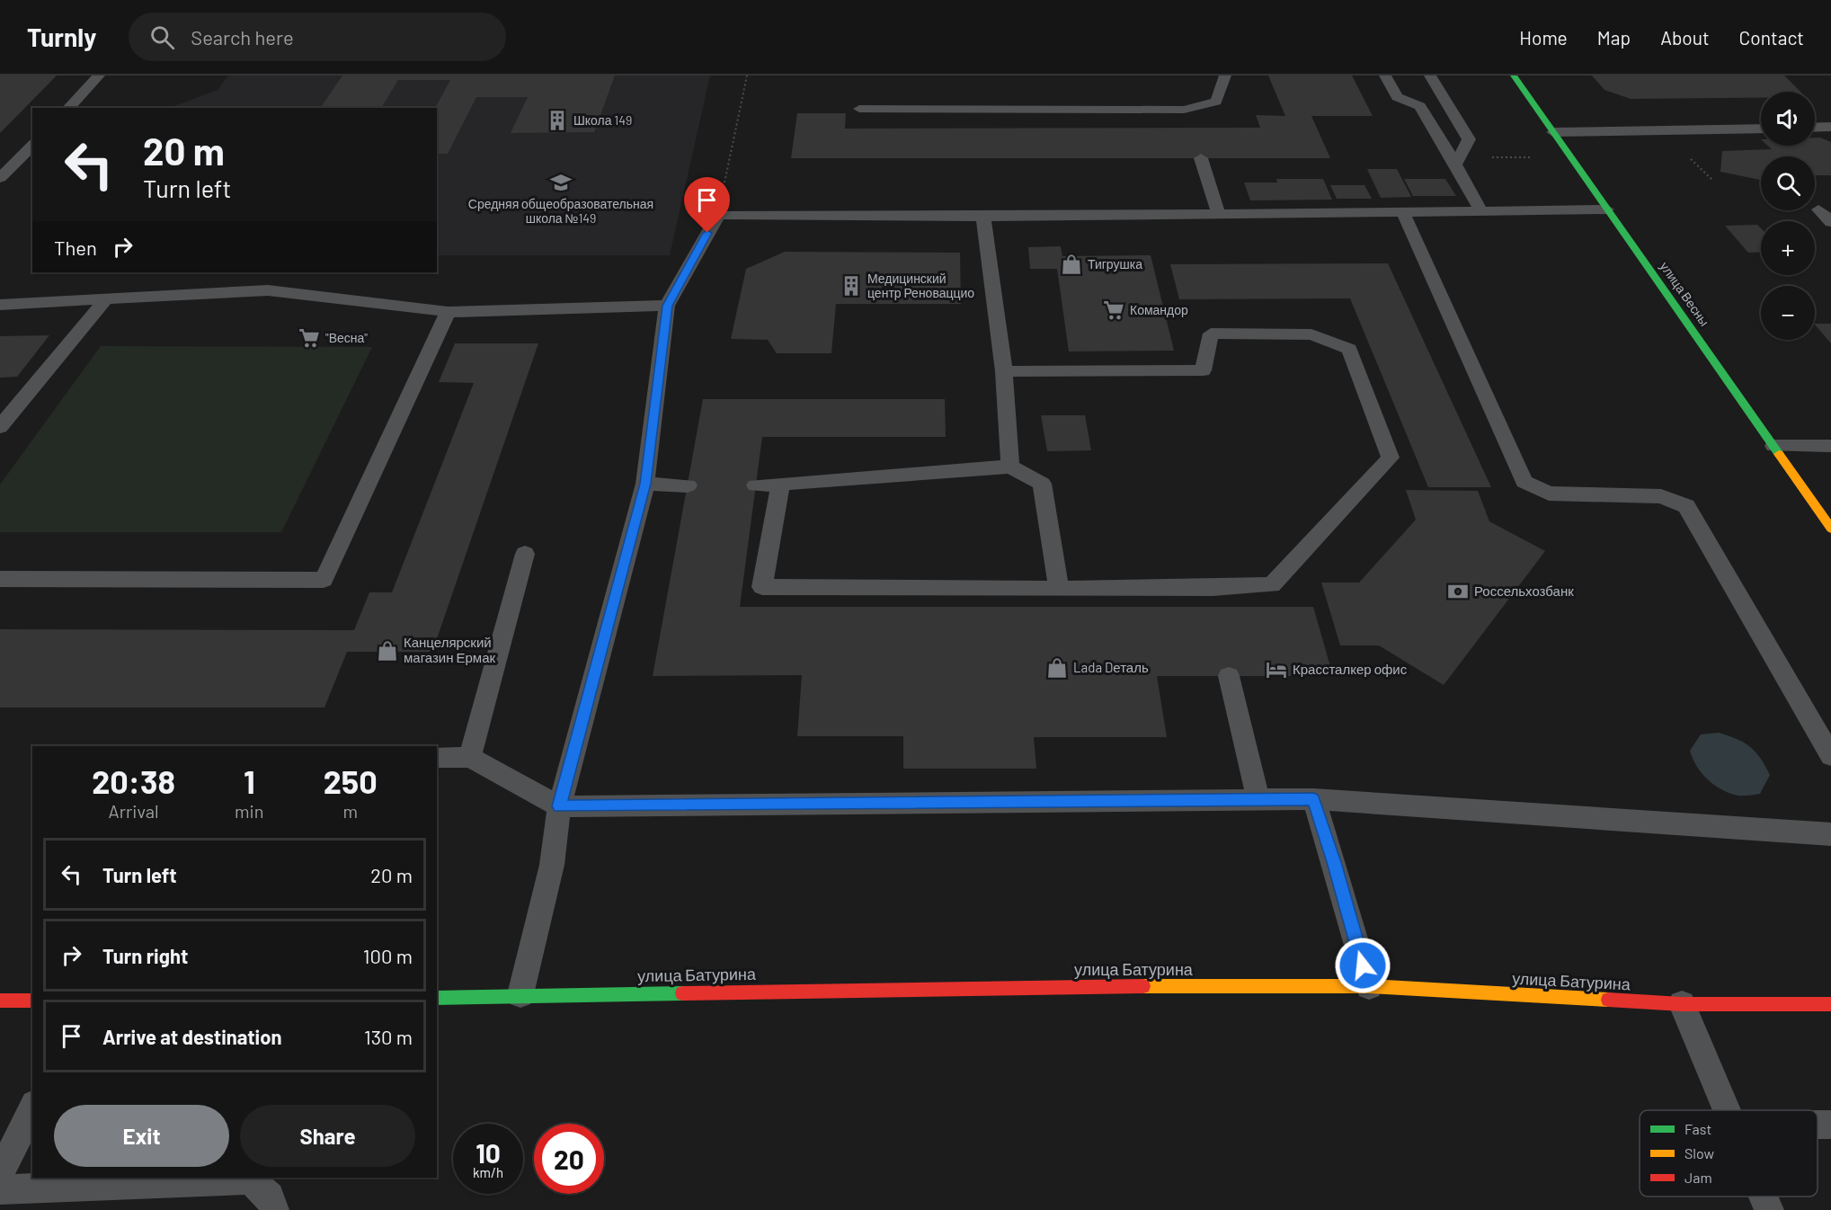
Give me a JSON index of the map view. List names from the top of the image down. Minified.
{"streets":{"street":["улица Весны","улица Батурина"]},"places":{"building":["Школа 149","Медицинский центр Реноваццио"],"school or university":["Средняя общеобразовательная школа №149"],"shop":["Тигрушка","Канцелярский магазин Ермак","Lada Dеталь"],"supermarket":["Командор","\"Весна\""],"bank":["Россельхозбанк"],"hotel":["Крассталкер офис"]},"legend":["Fast","Slow","Jam"],"page":{"header":"Turnly","search":"Search here","nav":["Home","Map","About","Contact"],"map_buttons":["+","−"],"turn":["20 m","Turn left"],"then":"Then","eta":["20:38","Arrival","1","min","250","m"],"list":[{"name":"Turn left","value":"20 m"},{"name":"Turn right","value":"100 m"},{"name":"Arrive at destination","value":"130 m"}],"buttons":["Exit","Share"],"speed":"10 km/h","limit":"20"}}
